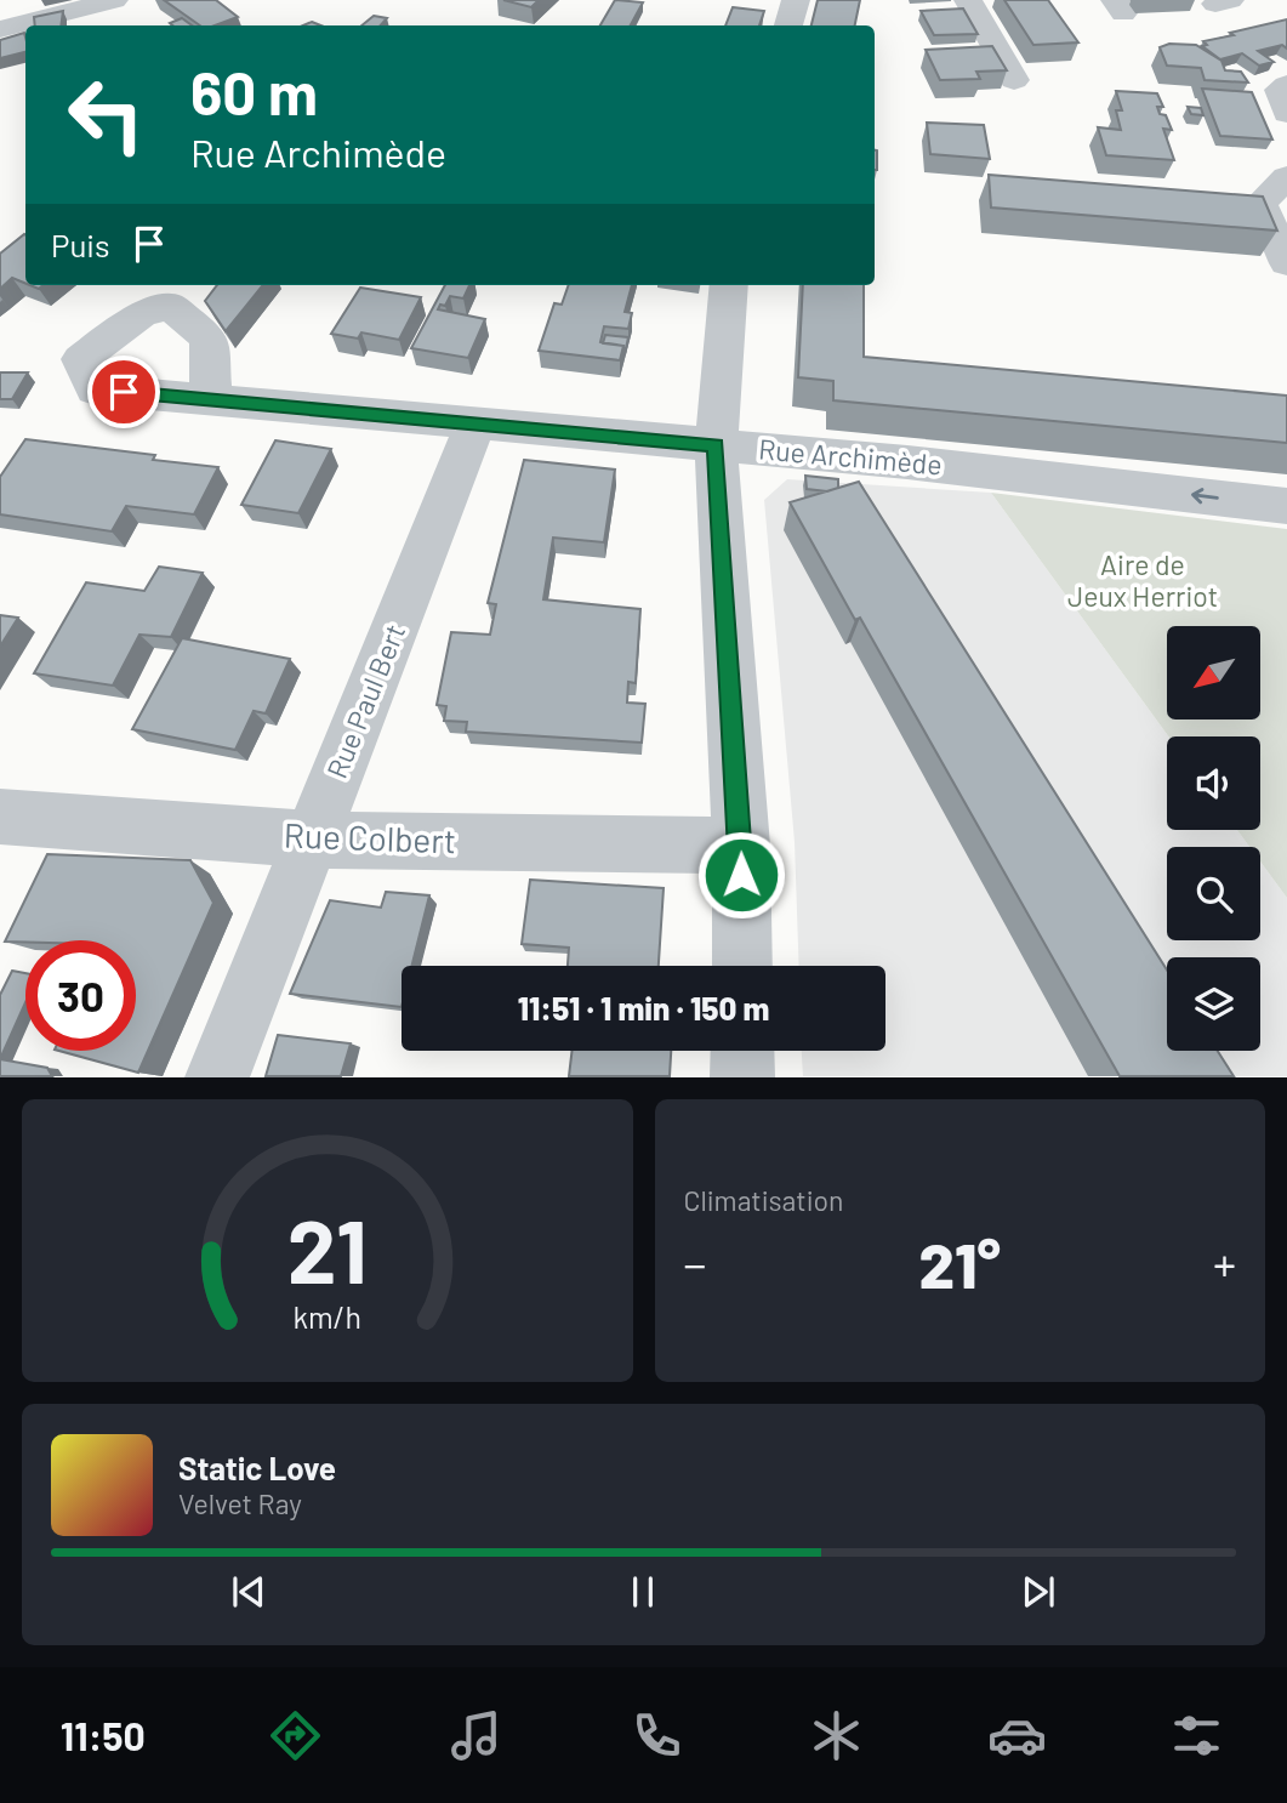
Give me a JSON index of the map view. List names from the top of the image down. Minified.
{"streets":{"street":["Rue Archimède","Rue Paul Bert","Rue Colbert"]},"crossings":[["Rue Archimède","Rue Paul Bert"],["Rue Paul Bert","Rue Colbert"]],"one_way":["Rue Archimède"],"parks":["Aire de Jeux Herriot"],"north":"bottom left","page":{"turn":["60 m","Rue Archimède"],"then":"Puis","limit":"30","trip":"11:51 · 1 min · 150 m","tile":"Climatisation","heat":["−","21°","+"],"song":["Static Love","Velvet Ray"],"tabs":"11:50","gauge":["21","km/h"]}}
